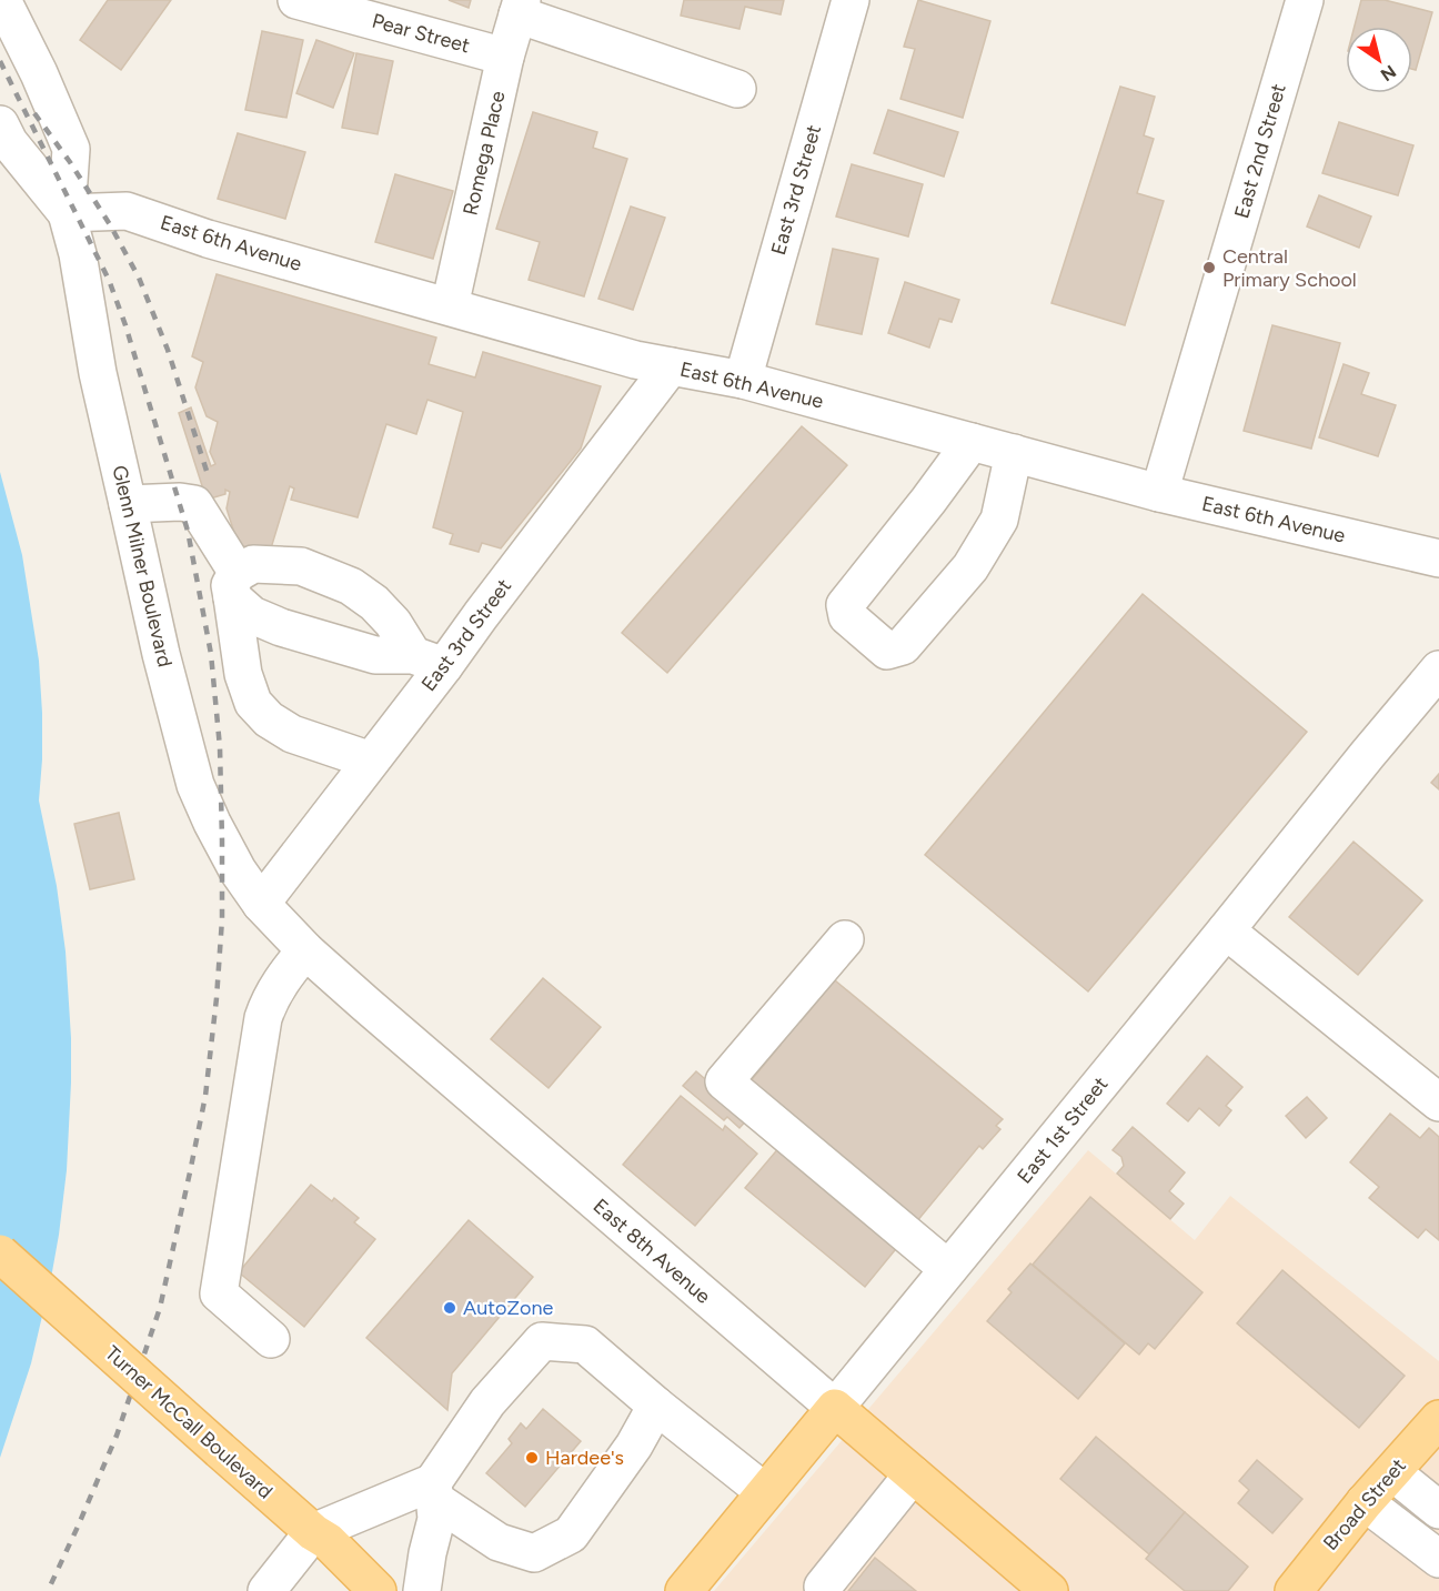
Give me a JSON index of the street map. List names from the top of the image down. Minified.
{"streets":{"main road":["East 1st Street","East 8th Avenue","Turner McCall Boulevard","Broad Street"],"street":["Pear Street","East 2nd Street","Romega Place","East 3rd Street","East 6th Avenue","Glenn Milner Boulevard"]},"crossings":[["Pear Street","Romega Place"],["East 2nd Street","East 6th Avenue"],["Romega Place","East 6th Avenue"],["East 3rd Street","East 6th Avenue"],["East 3rd Street","Glenn Milner Boulevard"],["East 3rd Street","East 8th Avenue"],["East 6th Avenue","Glenn Milner Boulevard"],["Glenn Milner Boulevard","East 8th Avenue"],["East 1st Street","East 8th Avenue"]],"places":["Central Primary School","AutoZone","Hardee's"],"north":"bottom right"}
